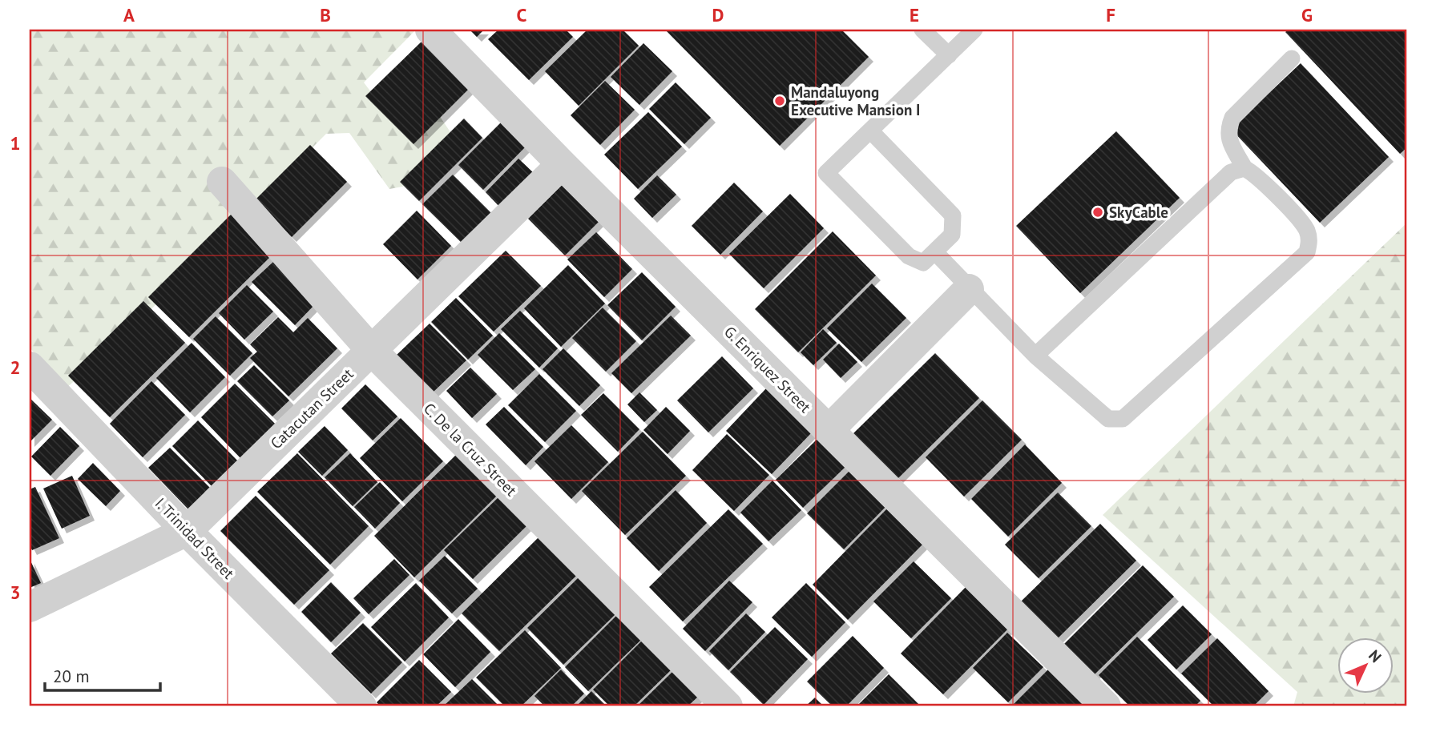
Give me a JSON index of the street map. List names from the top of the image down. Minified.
{"streets":{"street":["G. Enriquez Street","Catacutan Street","C. De la Cruz Street","I. Trinidad Street"]},"crossings":[["G. Enriquez Street","Catacutan Street"],["Catacutan Street","C. De la Cruz Street"],["Catacutan Street","I. Trinidad Street"]],"places":["Mandaluyong Executive Mansion I","SkyCable"],"scale_bar":"20 m","north":"top right","grid":{"columns":["A","B","C","D","E","F","G"],"rows":["1","2","3"]}}
